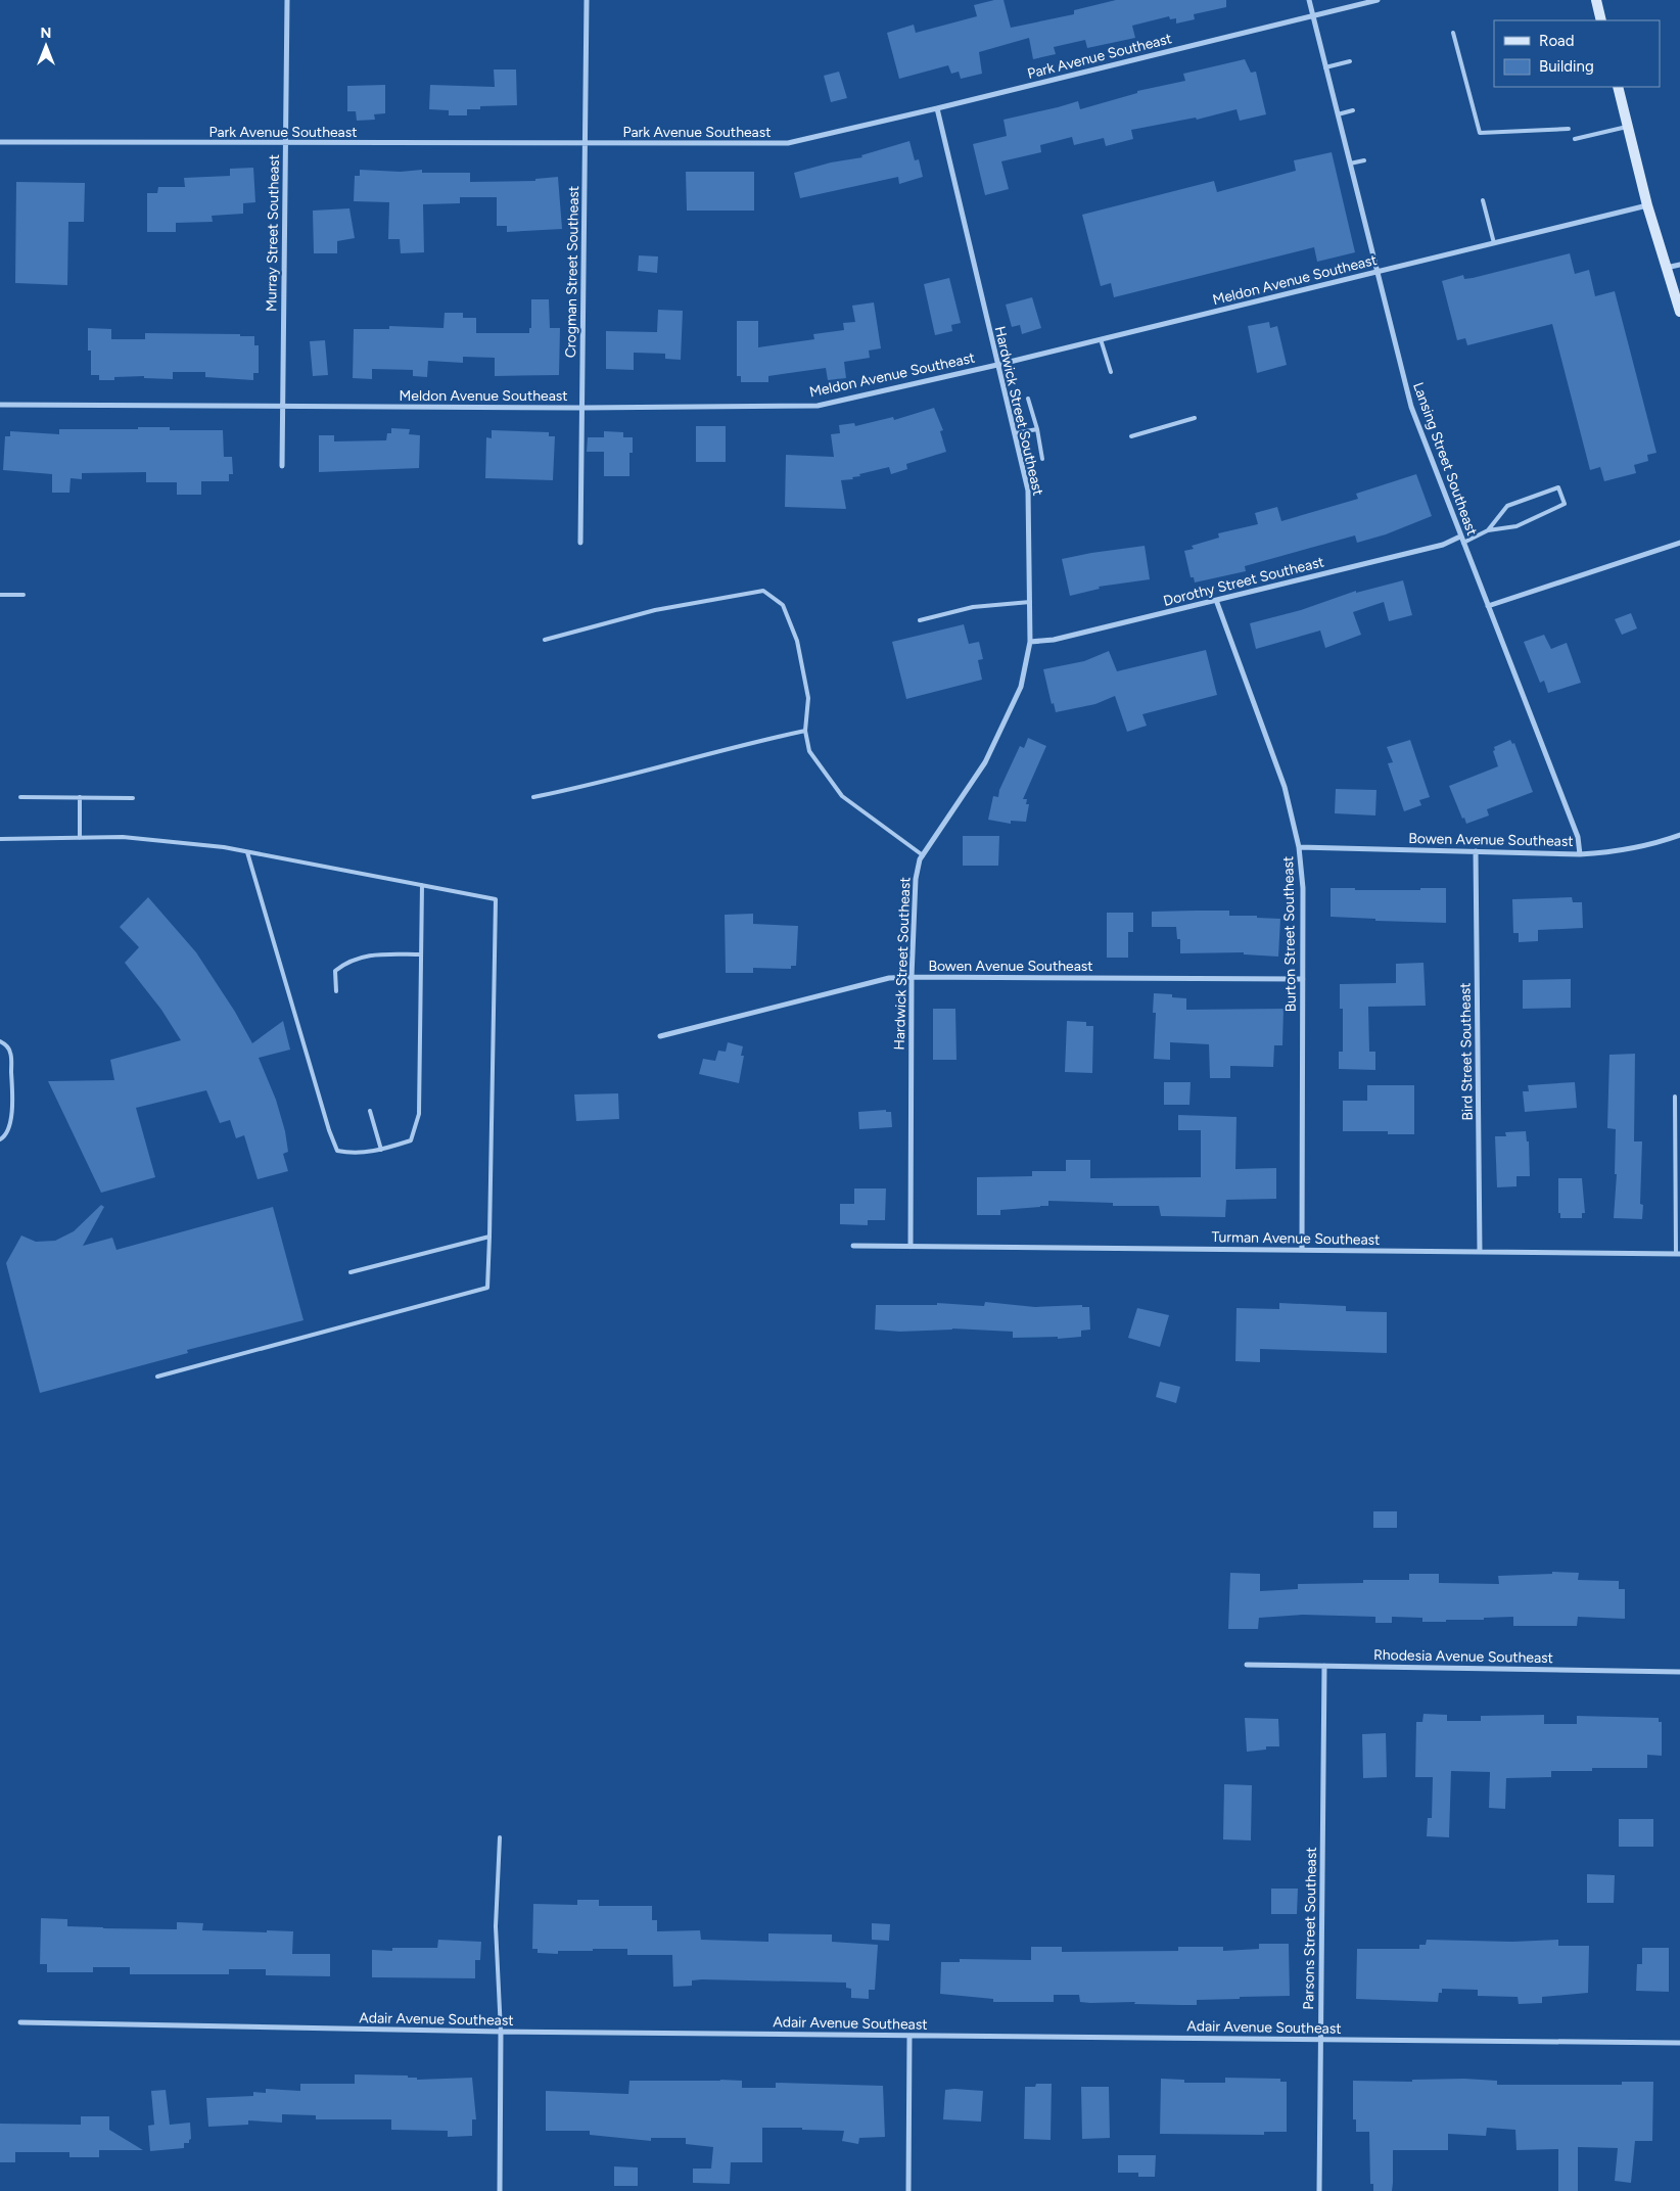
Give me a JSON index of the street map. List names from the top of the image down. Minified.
{"streets":{"street":["Park Avenue Southeast","Murray Street Southeast","Crogman Street Southeast","Meldon Avenue Southeast","Hardwick Street Southeast","Lansing Street Southeast","Dorothy Street Southeast","Bowen Avenue Southeast","Burton Street Southeast","Bird Street Southeast","Turman Avenue Southeast","Rhodesia Avenue Southeast","Parsons Street Southeast","Adair Avenue Southeast"]},"crossings":[["Park Avenue Southeast","Murray Street Southeast"],["Park Avenue Southeast","Crogman Street Southeast"],["Park Avenue Southeast","Hardwick Street Southeast"],["Park Avenue Southeast","Lansing Street Southeast"],["Murray Street Southeast","Meldon Avenue Southeast"],["Crogman Street Southeast","Meldon Avenue Southeast"],["Meldon Avenue Southeast","Hardwick Street Southeast"],["Meldon Avenue Southeast","Lansing Street Southeast"],["Hardwick Street Southeast","Dorothy Street Southeast"],["Hardwick Street Southeast","Bowen Avenue Southeast"],["Hardwick Street Southeast","Turman Avenue Southeast"],["Lansing Street Southeast","Dorothy Street Southeast"],["Lansing Street Southeast","Bowen Avenue Southeast"],["Dorothy Street Southeast","Burton Street Southeast"],["Bowen Avenue Southeast","Burton Street Southeast"],["Bowen Avenue Southeast","Bird Street Southeast"],["Burton Street Southeast","Turman Avenue Southeast"],["Bird Street Southeast","Turman Avenue Southeast"],["Rhodesia Avenue Southeast","Parsons Street Southeast"],["Parsons Street Southeast","Adair Avenue Southeast"]],"legend":["Road","Building"],"north":"top"}
